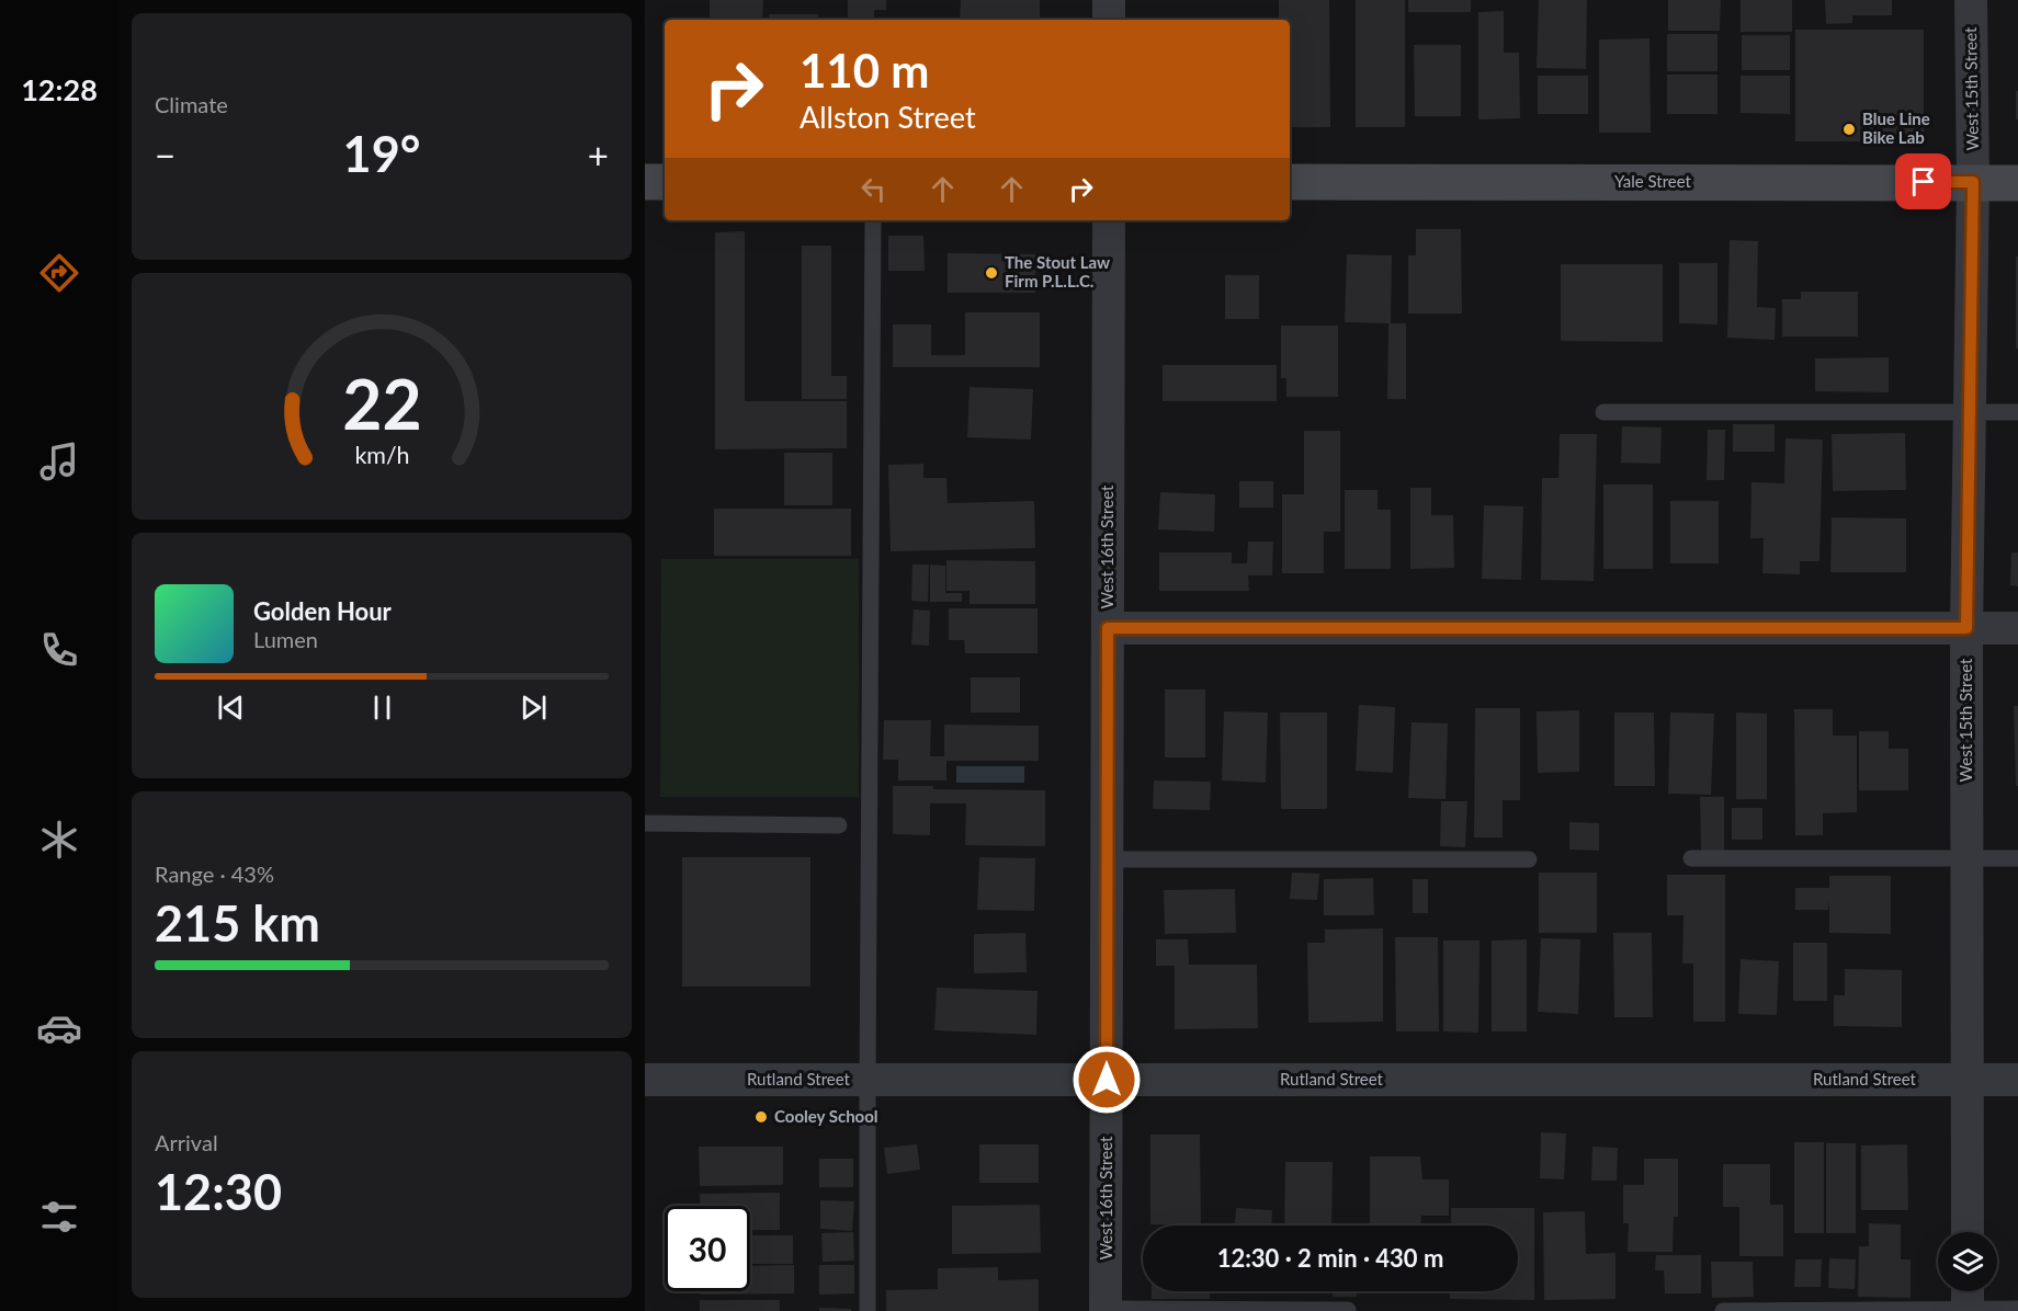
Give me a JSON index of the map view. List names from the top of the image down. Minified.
{"streets":{"main road":["Yale Street"],"street":["West 15th Street","West 16th Street","Rutland Street"]},"crossings":[["West 15th Street","Yale Street"],["West 15th Street","Rutland Street"],["West 16th Street","Rutland Street"]],"places":["Blue Line Bike Lab","The Stout Law Firm P.L.L.C.","Cooley School"],"page":{"tabs":"12:28","tile":["Climate",["Range · 43%","215 km"],["Arrival","12:30"]],"turn":["110 m","Allston Street"],"heat":["−","19°","+"],"song":["Golden Hour","Lumen"],"limit":"30","trip":"12:30 · 2 min · 430 m","gauge":["22","km/h"]}}
